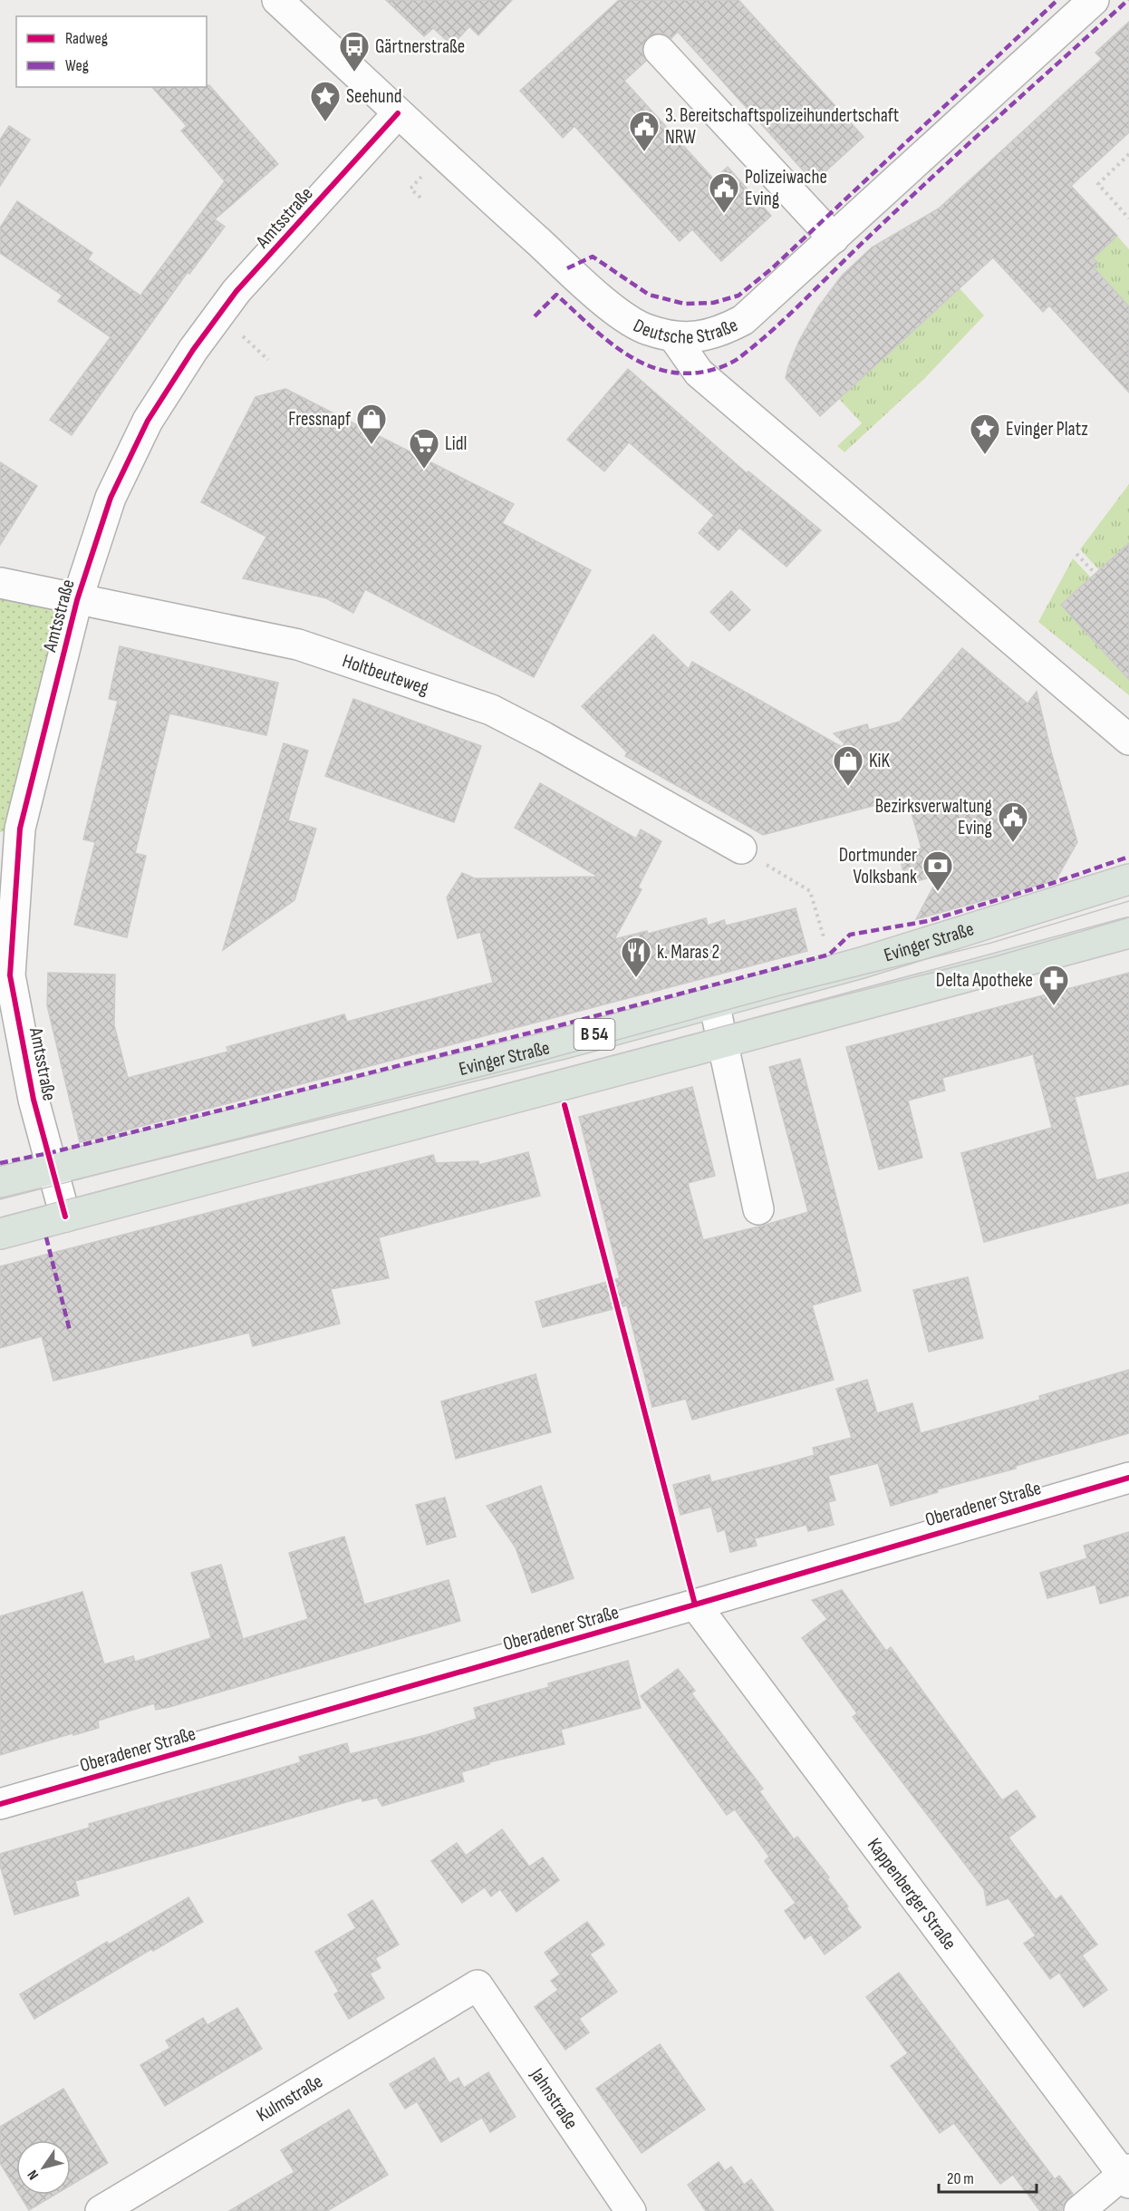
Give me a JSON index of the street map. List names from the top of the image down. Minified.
{"streets":{"main road":["Evinger Straße","B 54"],"street":["Amtsstraße","Deutsche Straße","Holtbeuteweg","Oberadener Straße","Kappenberger Straße","Kulmstraße","Jahnstraße"]},"crossings":[["Amtsstraße","Deutsche Straße"],["Amtsstraße","Holtbeuteweg"],["Amtsstraße","Evinger Straße"],["Amtsstraße","B 54"],["Oberadener Straße","Kappenberger Straße"],["Kulmstraße","Jahnstraße"]],"places":{"bus stop":["Gärtnerstraße"],"place":["Seehund","Evinger Platz"],"public building":["3. Bereitschaftspolizeihundertschaft NRW","Polizeiwache Eving","Bezirksverwaltung Eving"],"shop":["Fressnapf","KiK"],"supermarket":["Lidl"],"bank":["Dortmunder Volksbank"],"restaurant":["k. Maras 2"],"pharmacy":["Delta Apotheke"]},"legend":["Radweg","Weg"],"scale_bar":"20 m","north":"bottom left"}
